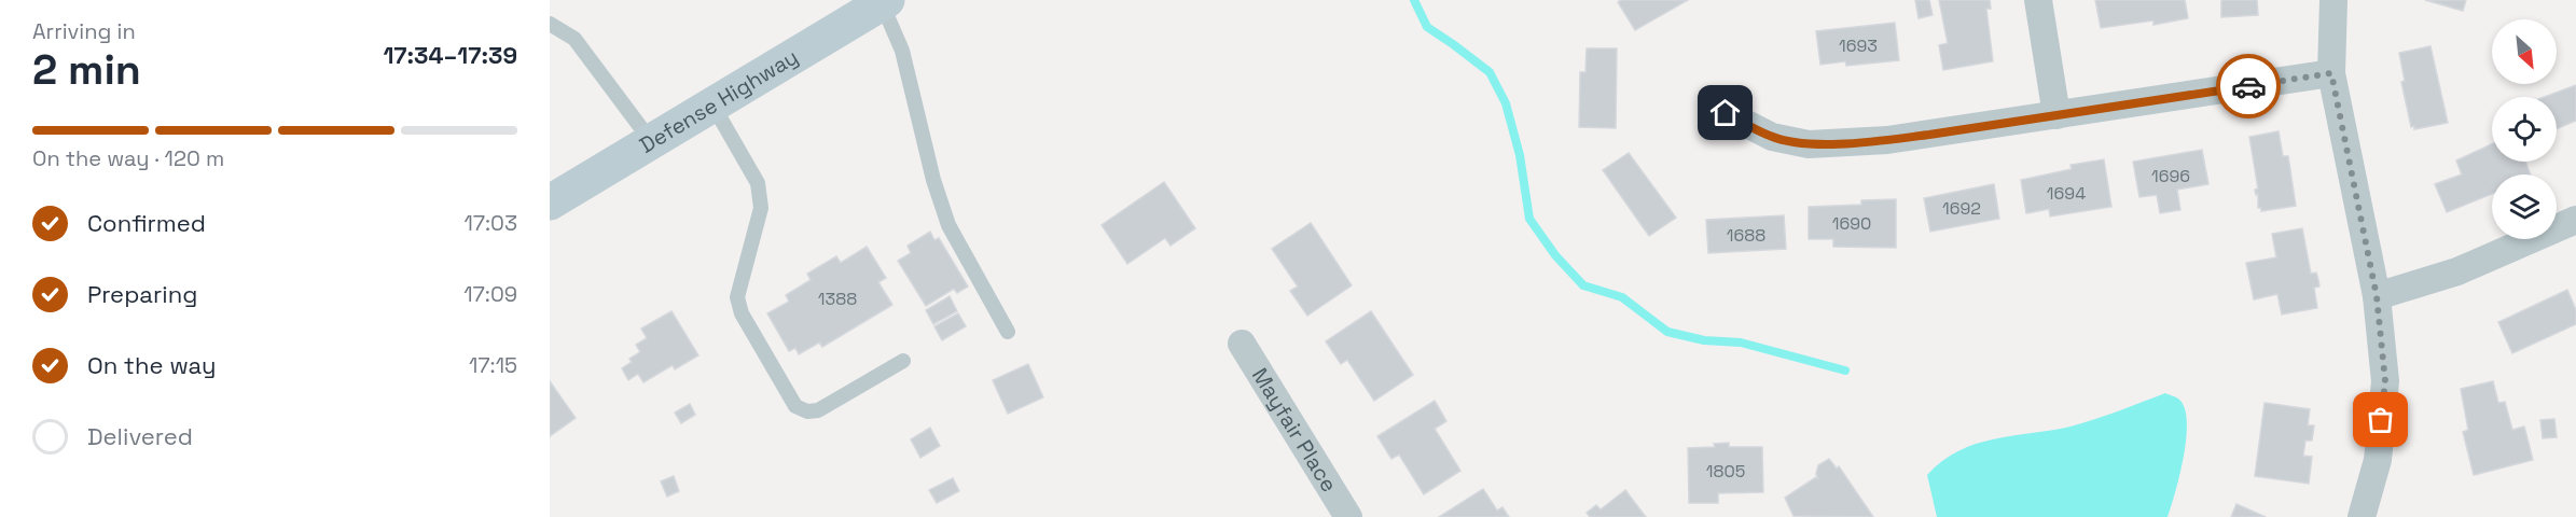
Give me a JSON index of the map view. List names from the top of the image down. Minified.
{"streets":{"main road":["Defense Highway"],"street":["Mayfair Place"]},"house_numbers":["1693","1696","1694","1692","1690","1688","1388","1805"],"north":"bottom right","page":{"heading":["2 min","Arriving in","17:34–17:39"],"bar":"On the way · 120 m","list":[["Confirmed","17:03"],["Preparing","17:09"],["On the way","17:15"],"Delivered"]}}
